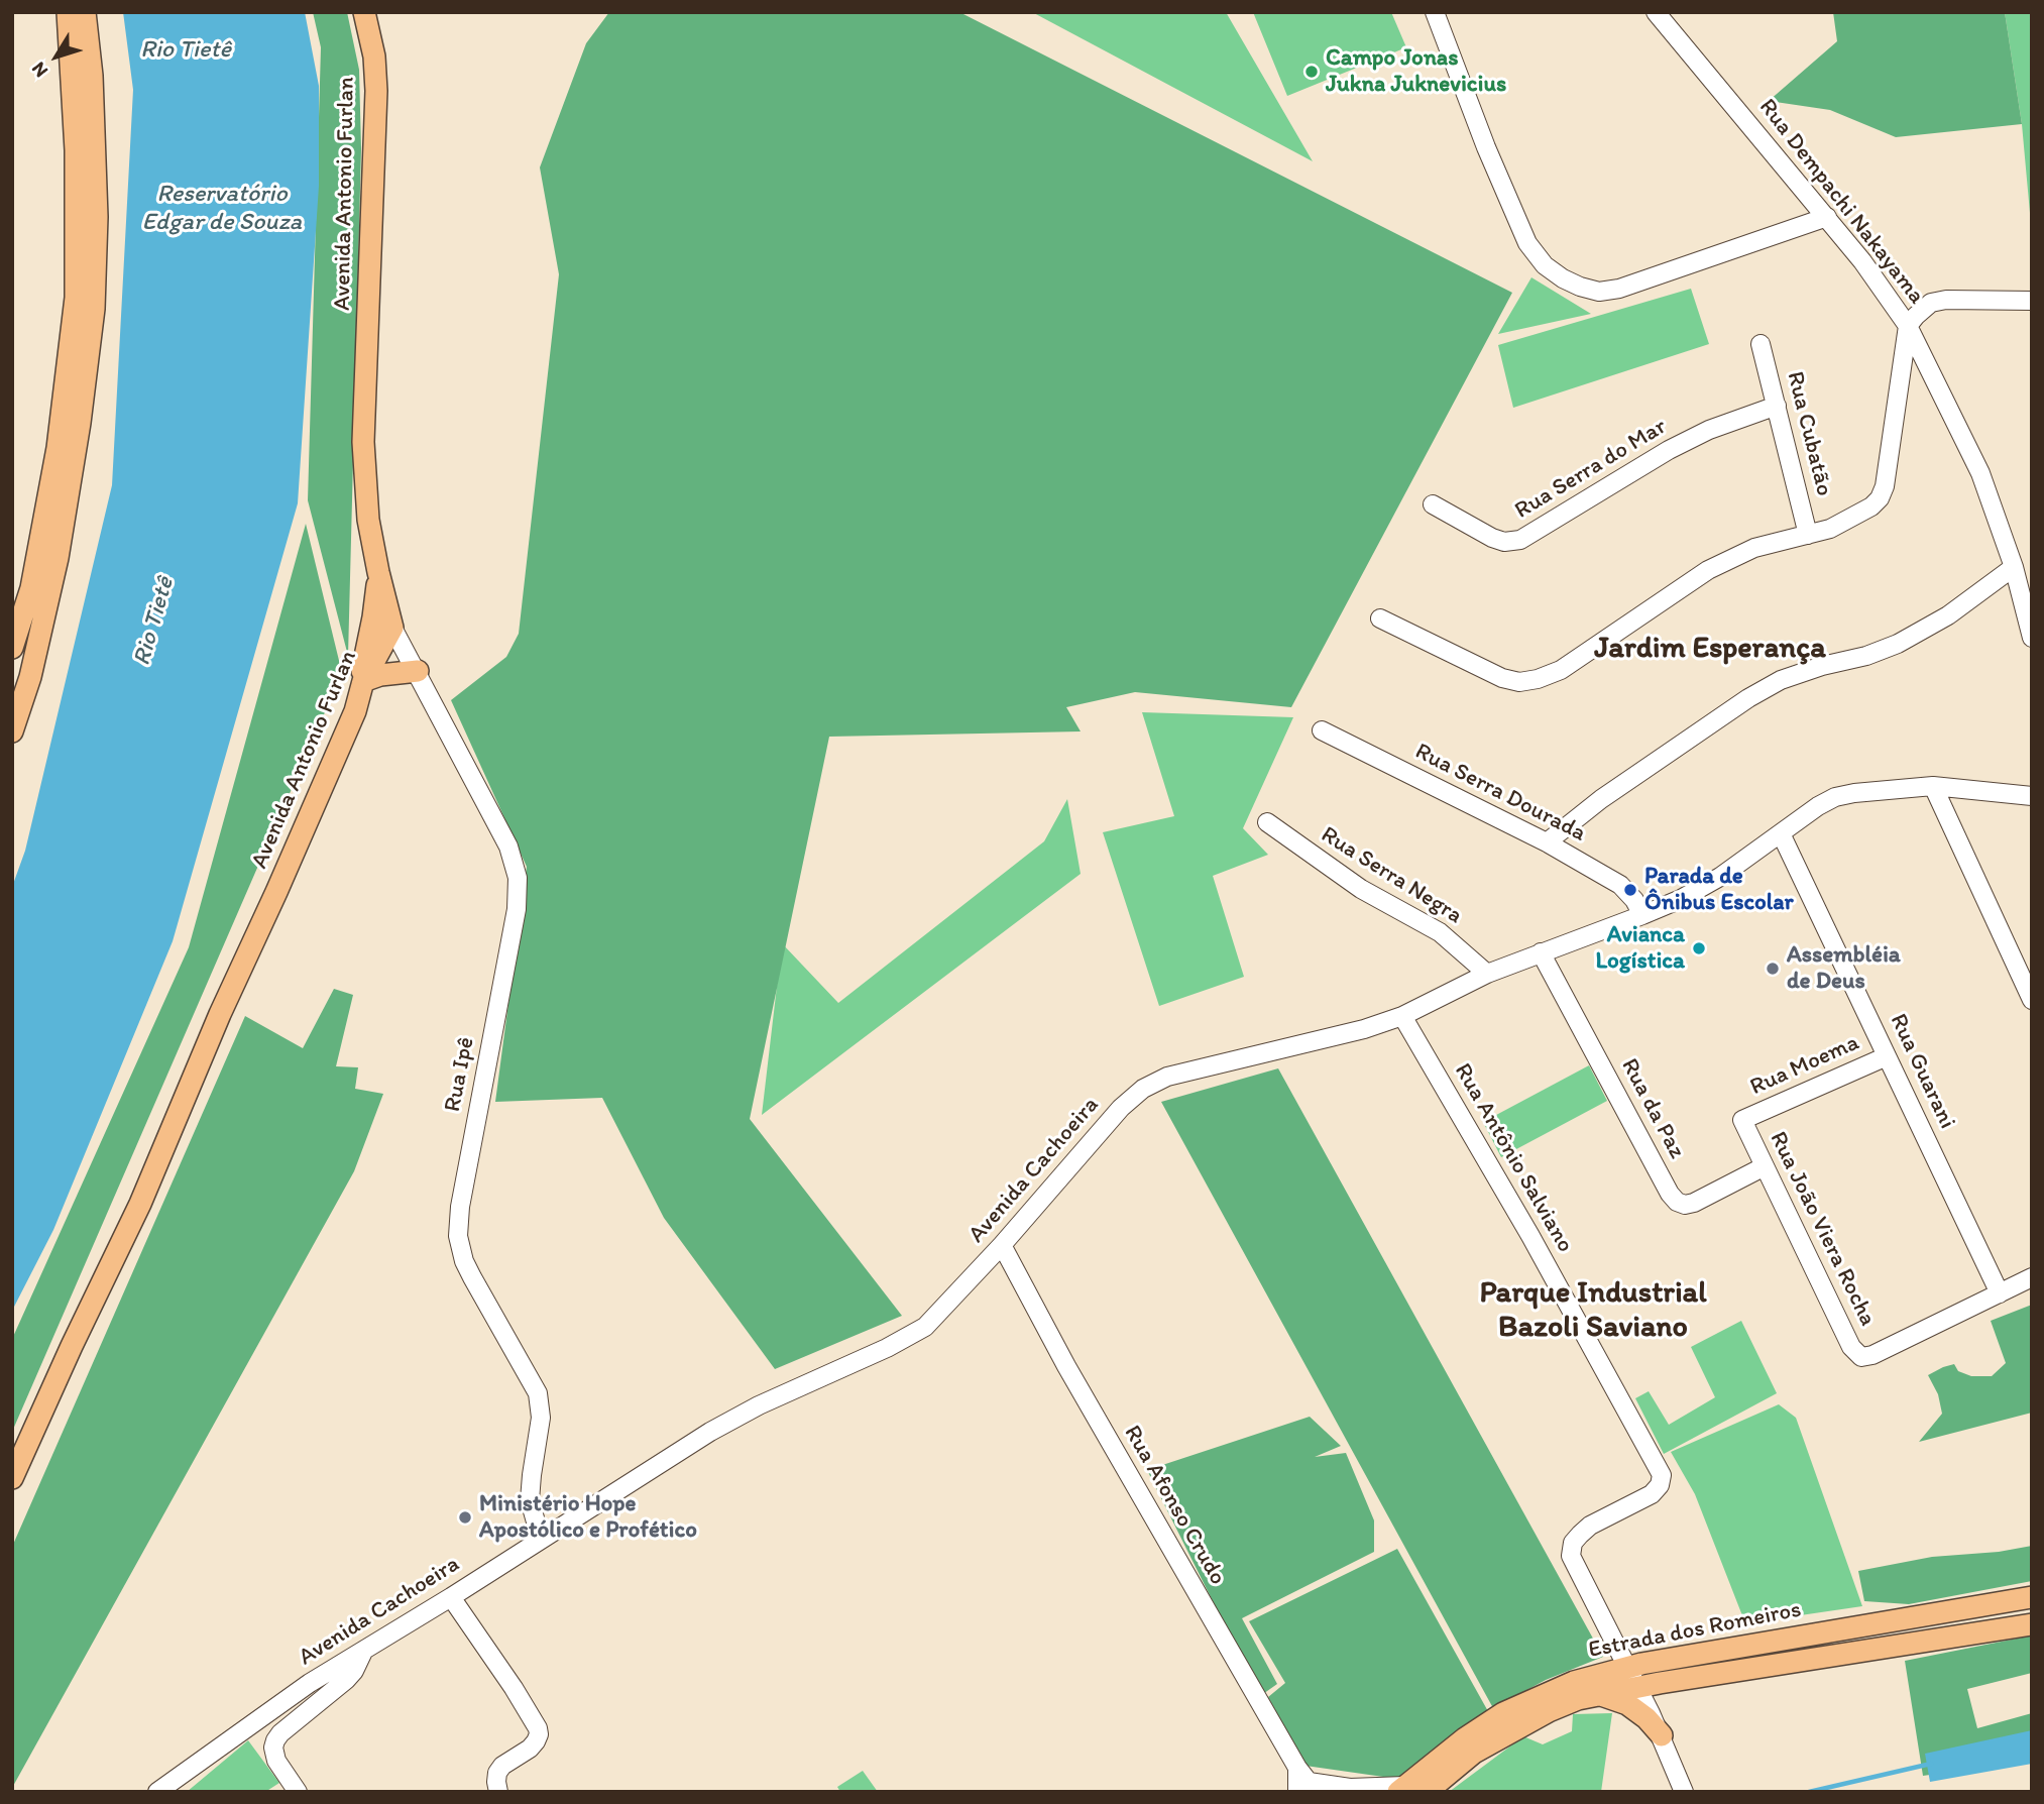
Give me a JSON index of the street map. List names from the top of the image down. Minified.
{"streets":{"main road":["Avenida Antonio Furlan","Estrada dos Romeiros"],"street":["Rua Dempachi Nakayama","Rua Cubatão","Rua Serra do Mar","Rua Serra Dourada","Rua Serra Negra","Rua Moema","Rua Guarani","Rua Ipê","Rua da Paz","Rua Antônio Salviano","Avenida Cachoeira","Rua João Viera Rocha","Rua Afonso Crudo"]},"crossings":[["Avenida Antonio Furlan","Rua Ipê"],["Rua Cubatão","Rua Serra do Mar"],["Rua Serra Dourada","Avenida Cachoeira"],["Rua Serra Negra","Avenida Cachoeira"],["Rua Moema","Rua Guarani"],["Rua Moema","Rua João Viera Rocha"],["Rua Guarani","Avenida Cachoeira"],["Rua Guarani","Rua João Viera Rocha"],["Rua Ipê","Avenida Cachoeira"],["Rua da Paz","Avenida Cachoeira"],["Rua da Paz","Rua João Viera Rocha"],["Rua Antônio Salviano","Avenida Cachoeira"],["Rua Antônio Salviano","Estrada dos Romeiros"],["Avenida Cachoeira","Rua Afonso Crudo"]],"districts":["Jardim Esperança","Parque Industrial Bazoli Saviano"],"water":["Rio Tietê","Reservatório Edgar de Souza"],"places":["Campo Jonas Jukna Juknevicius","Parada de Ônibus Escolar","Avianca Logística","Assembléia de Deus","Ministério Hope Apostólico e Profético"],"north":"bottom left"}
